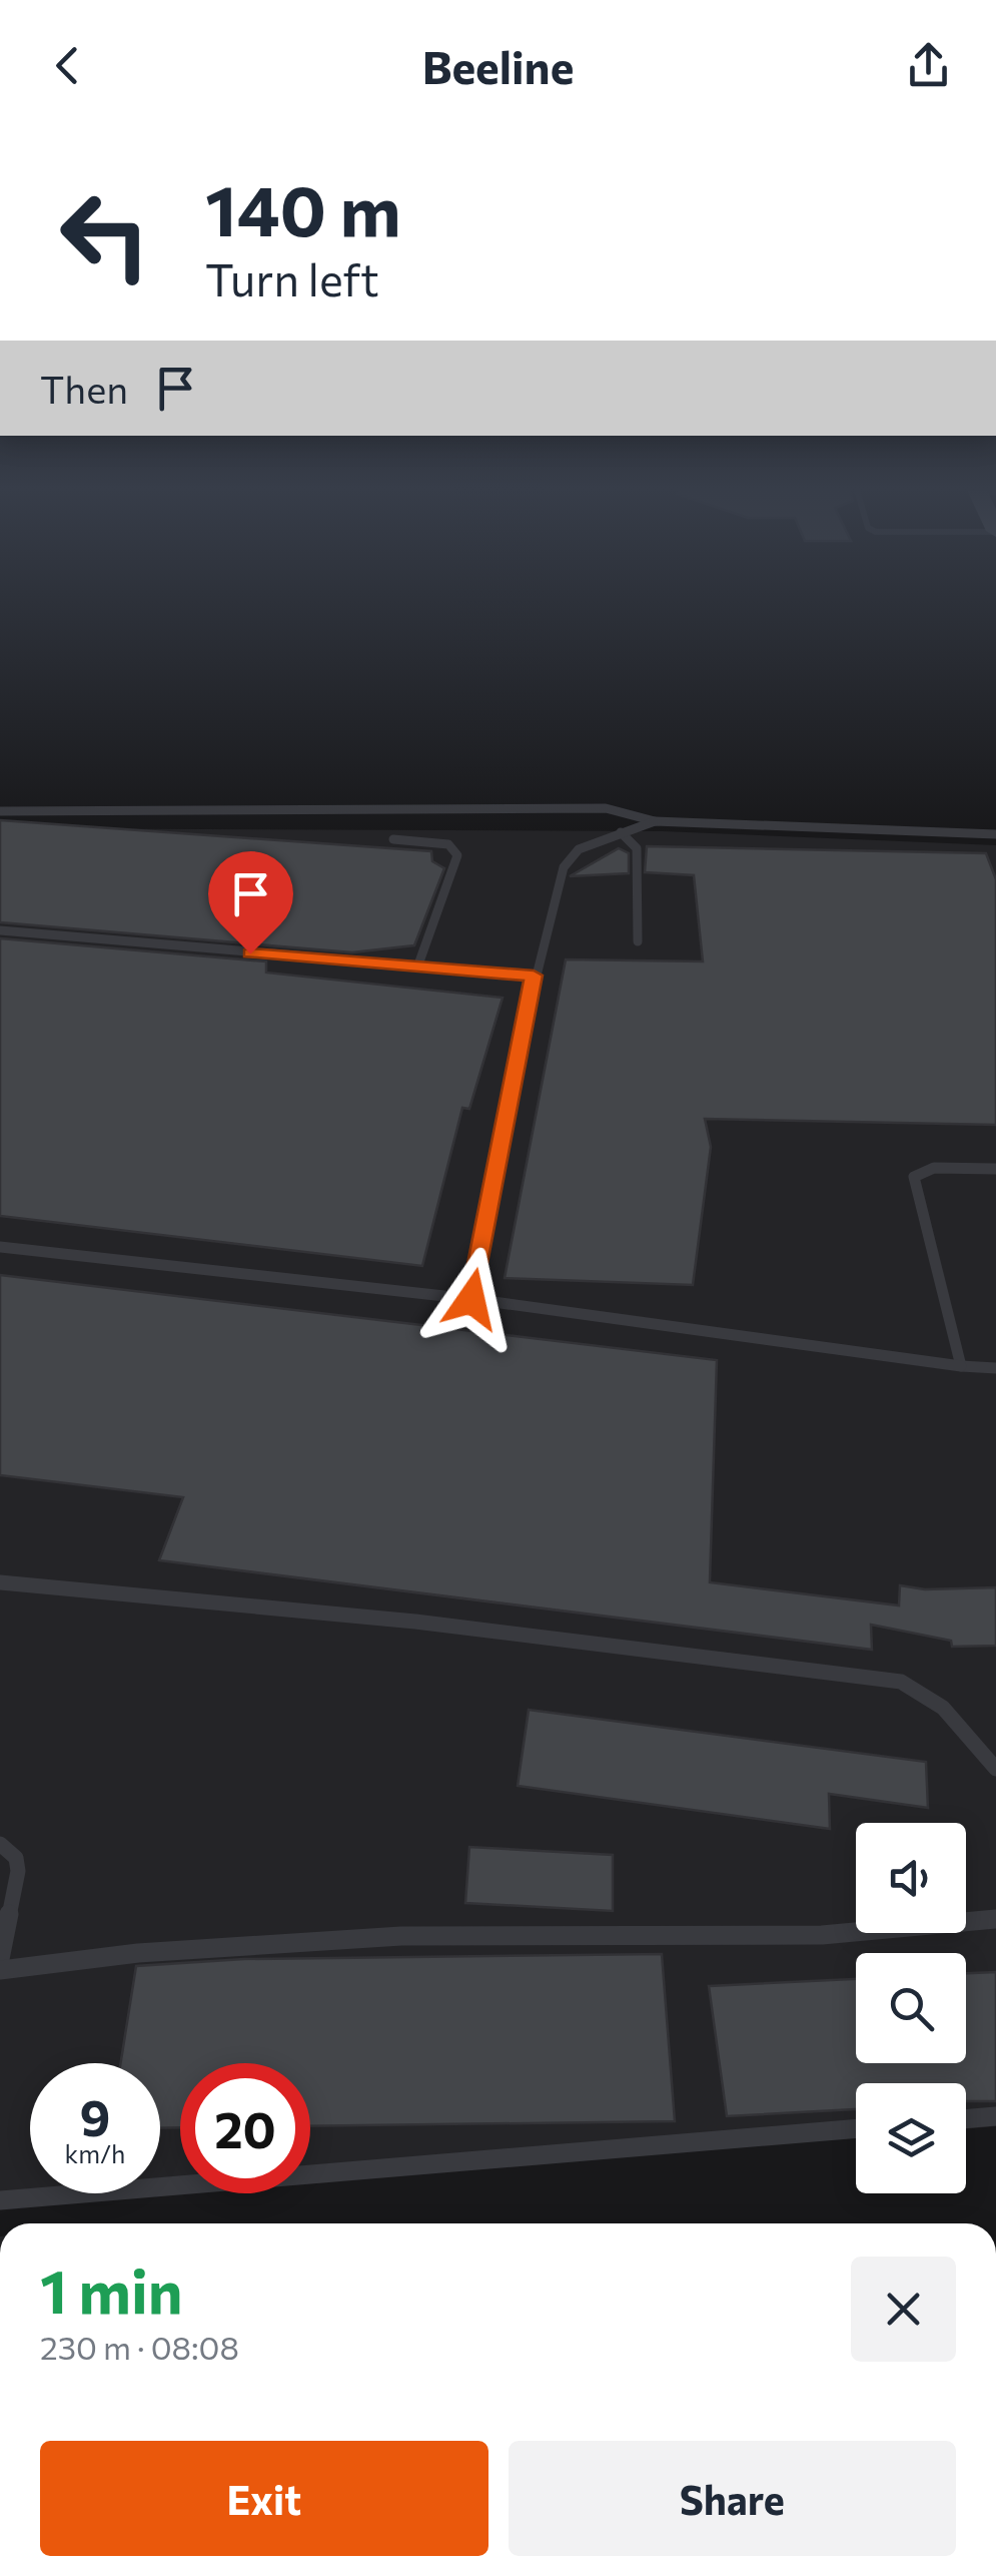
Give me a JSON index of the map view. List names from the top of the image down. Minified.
{"page":{"header":"Beeline","turn":["140 m","Turn left"],"then":"Then","speed":"9 km/h","limit":"20","heading":["1 min","230 m · 08:08"],"buttons":["Exit","Share"]}}
